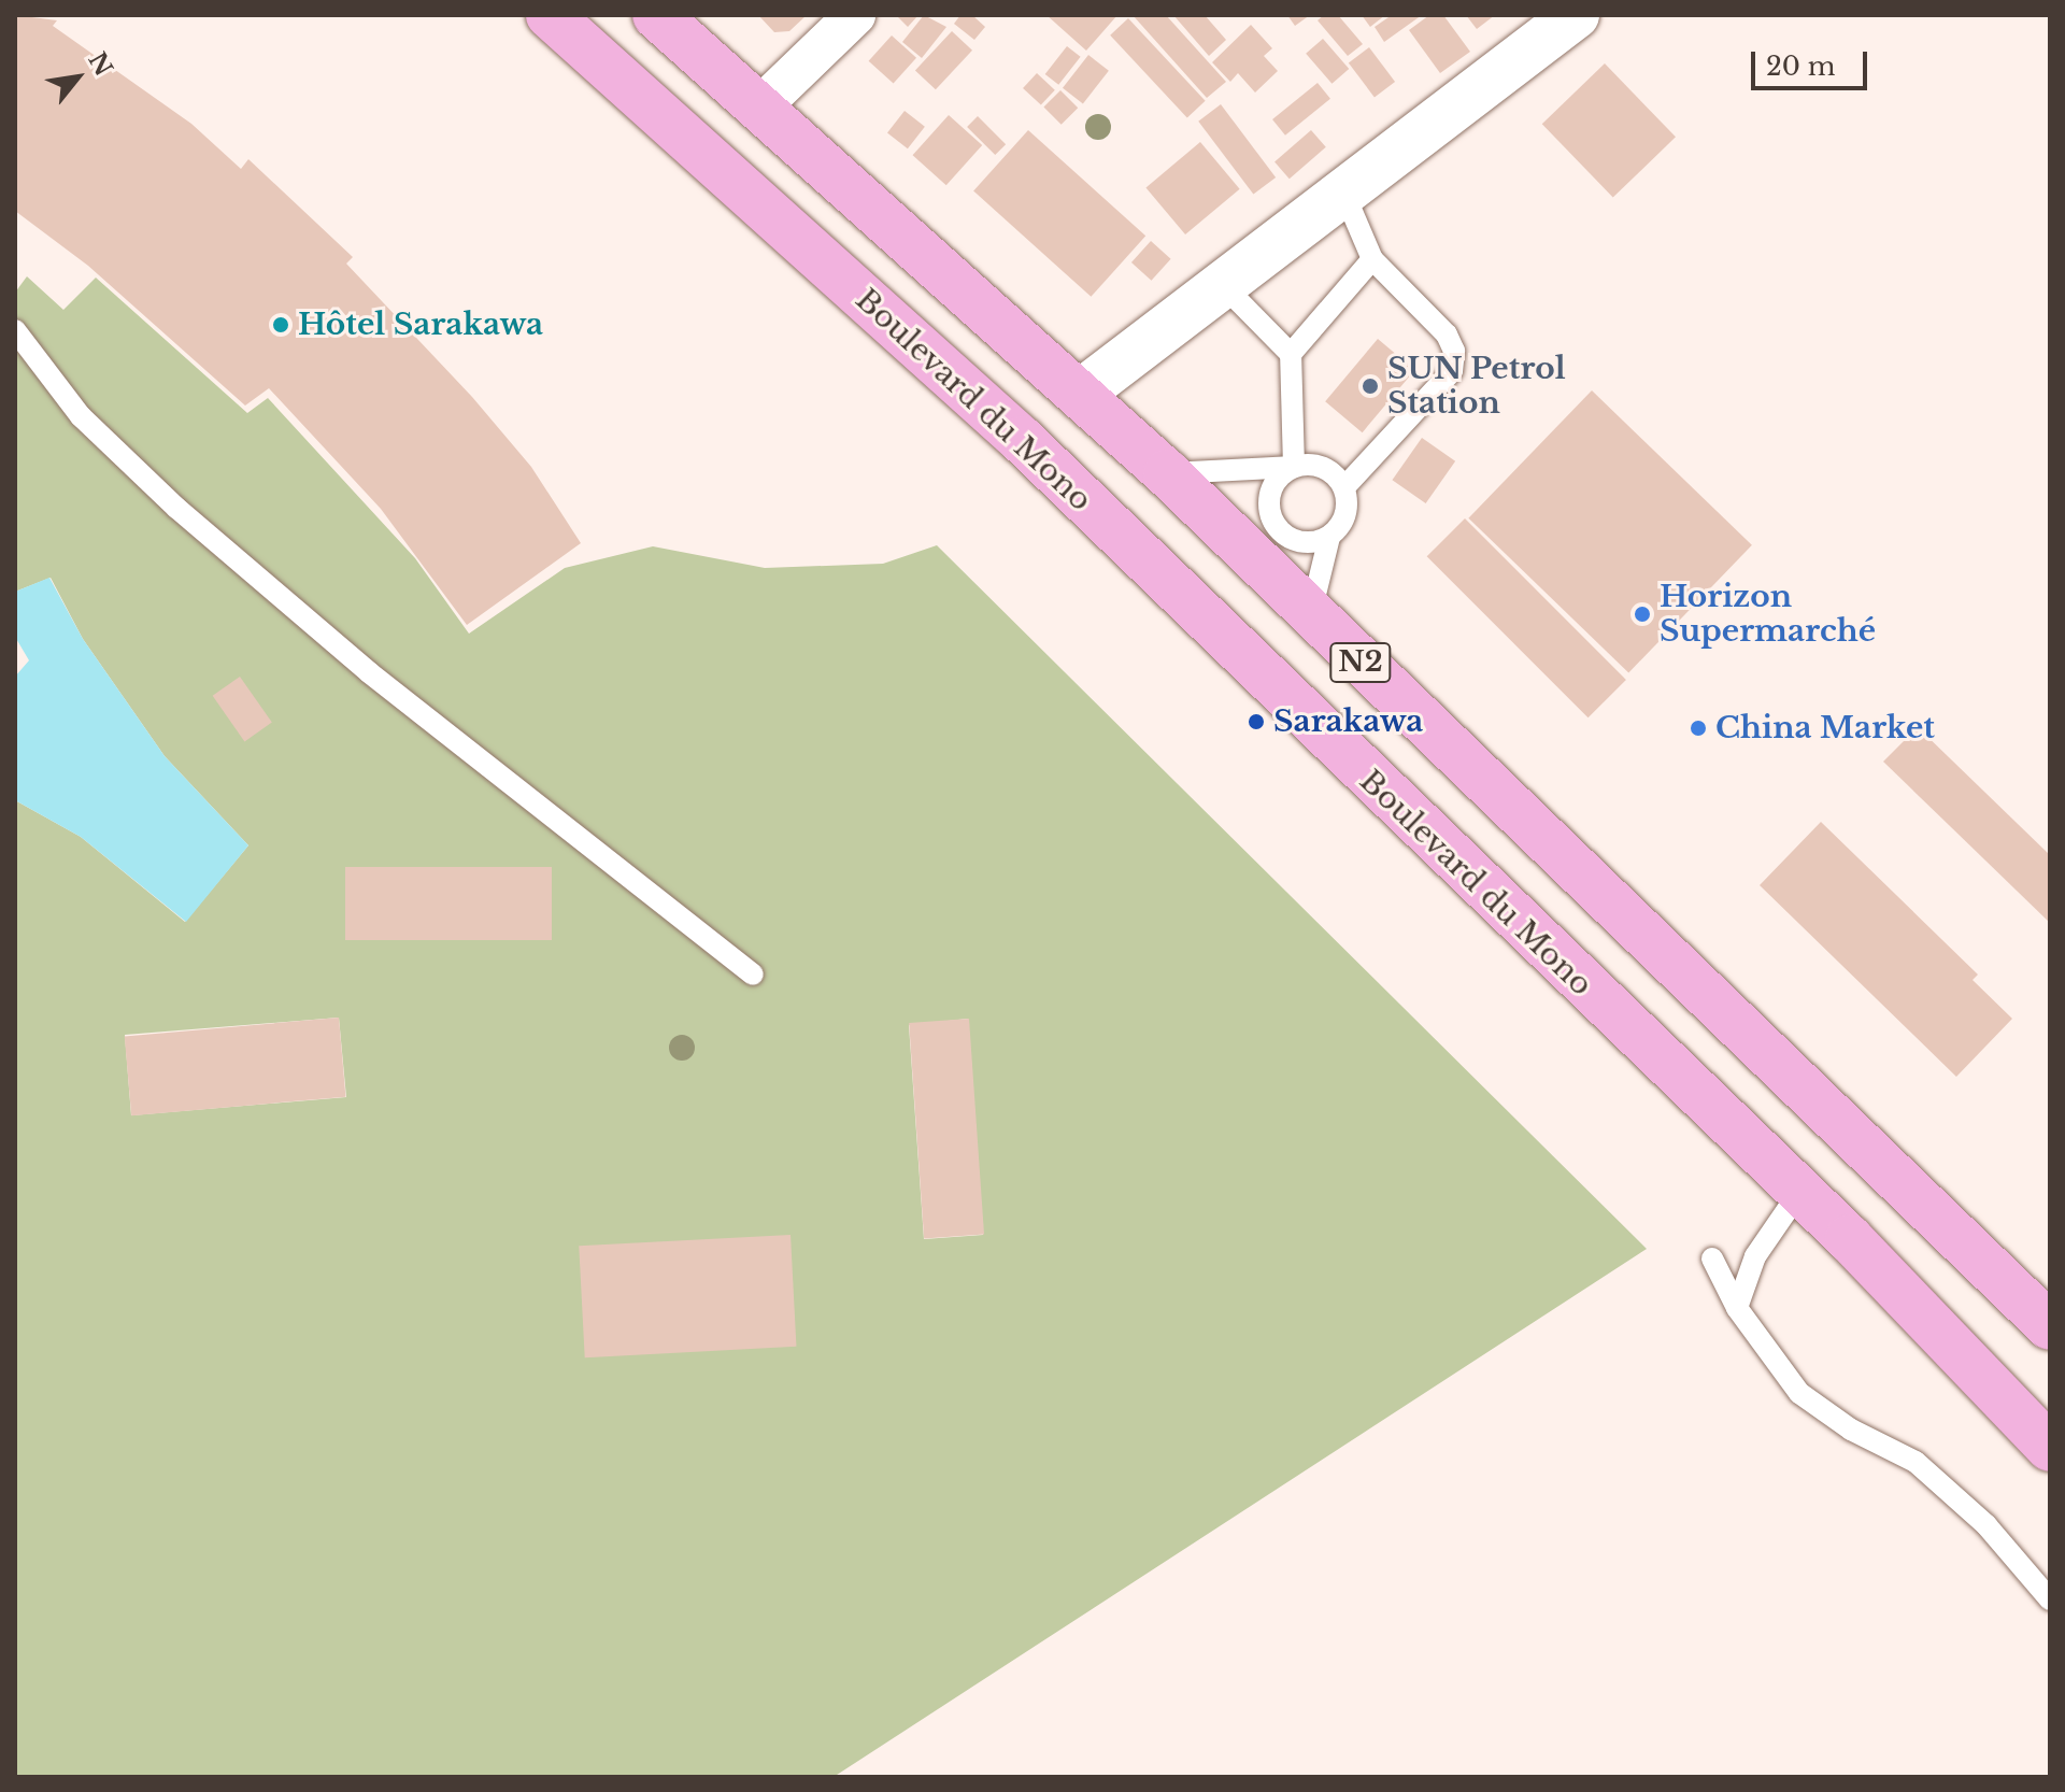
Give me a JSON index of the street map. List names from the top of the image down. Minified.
{"streets":{"highway":["Boulevard du Mono","N2"]},"places":["Hôtel Sarakawa","SUN Petrol Station","Horizon Supermarché","Sarakawa","China Market"],"scale_bar":"20 m","north":"top right"}
